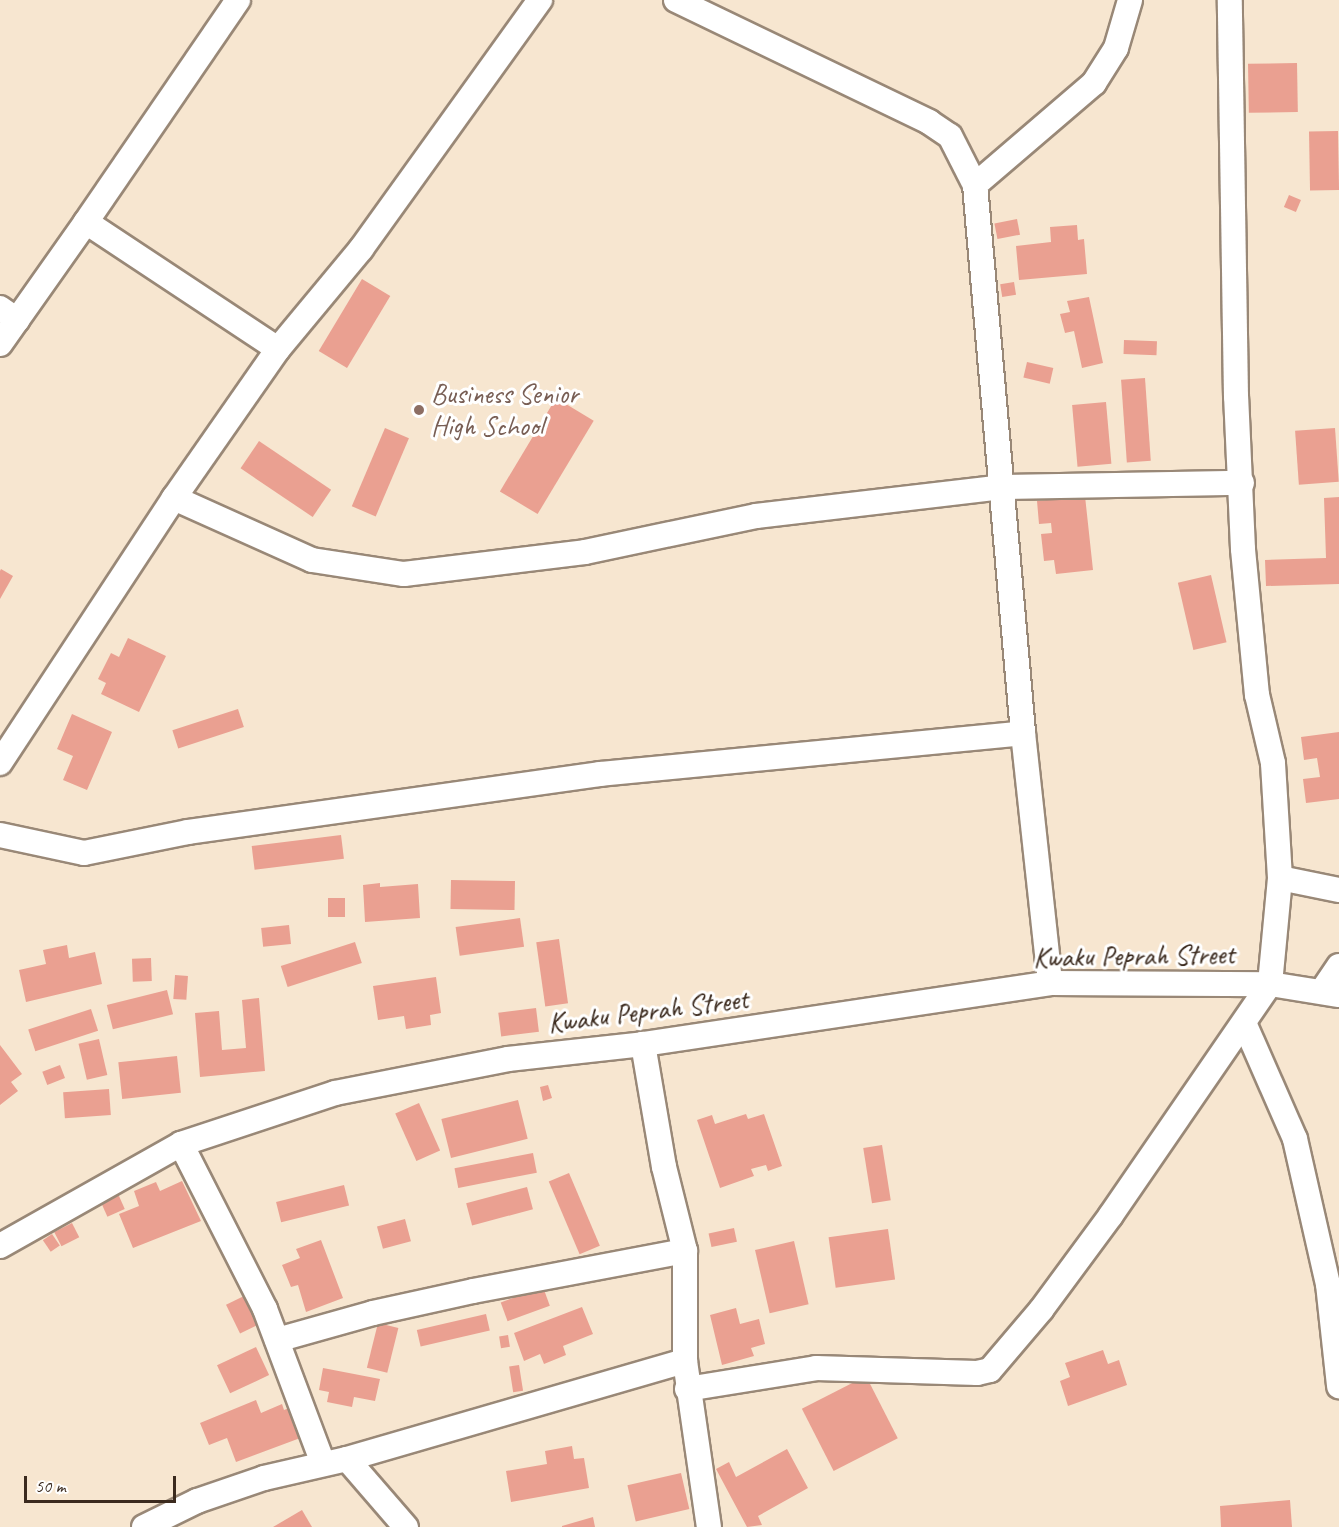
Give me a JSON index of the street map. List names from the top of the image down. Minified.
{"streets":{"street":["Kwaku Peprah Street"]},"places":["Business Senior High School"],"scale_bar":"50 m"}
